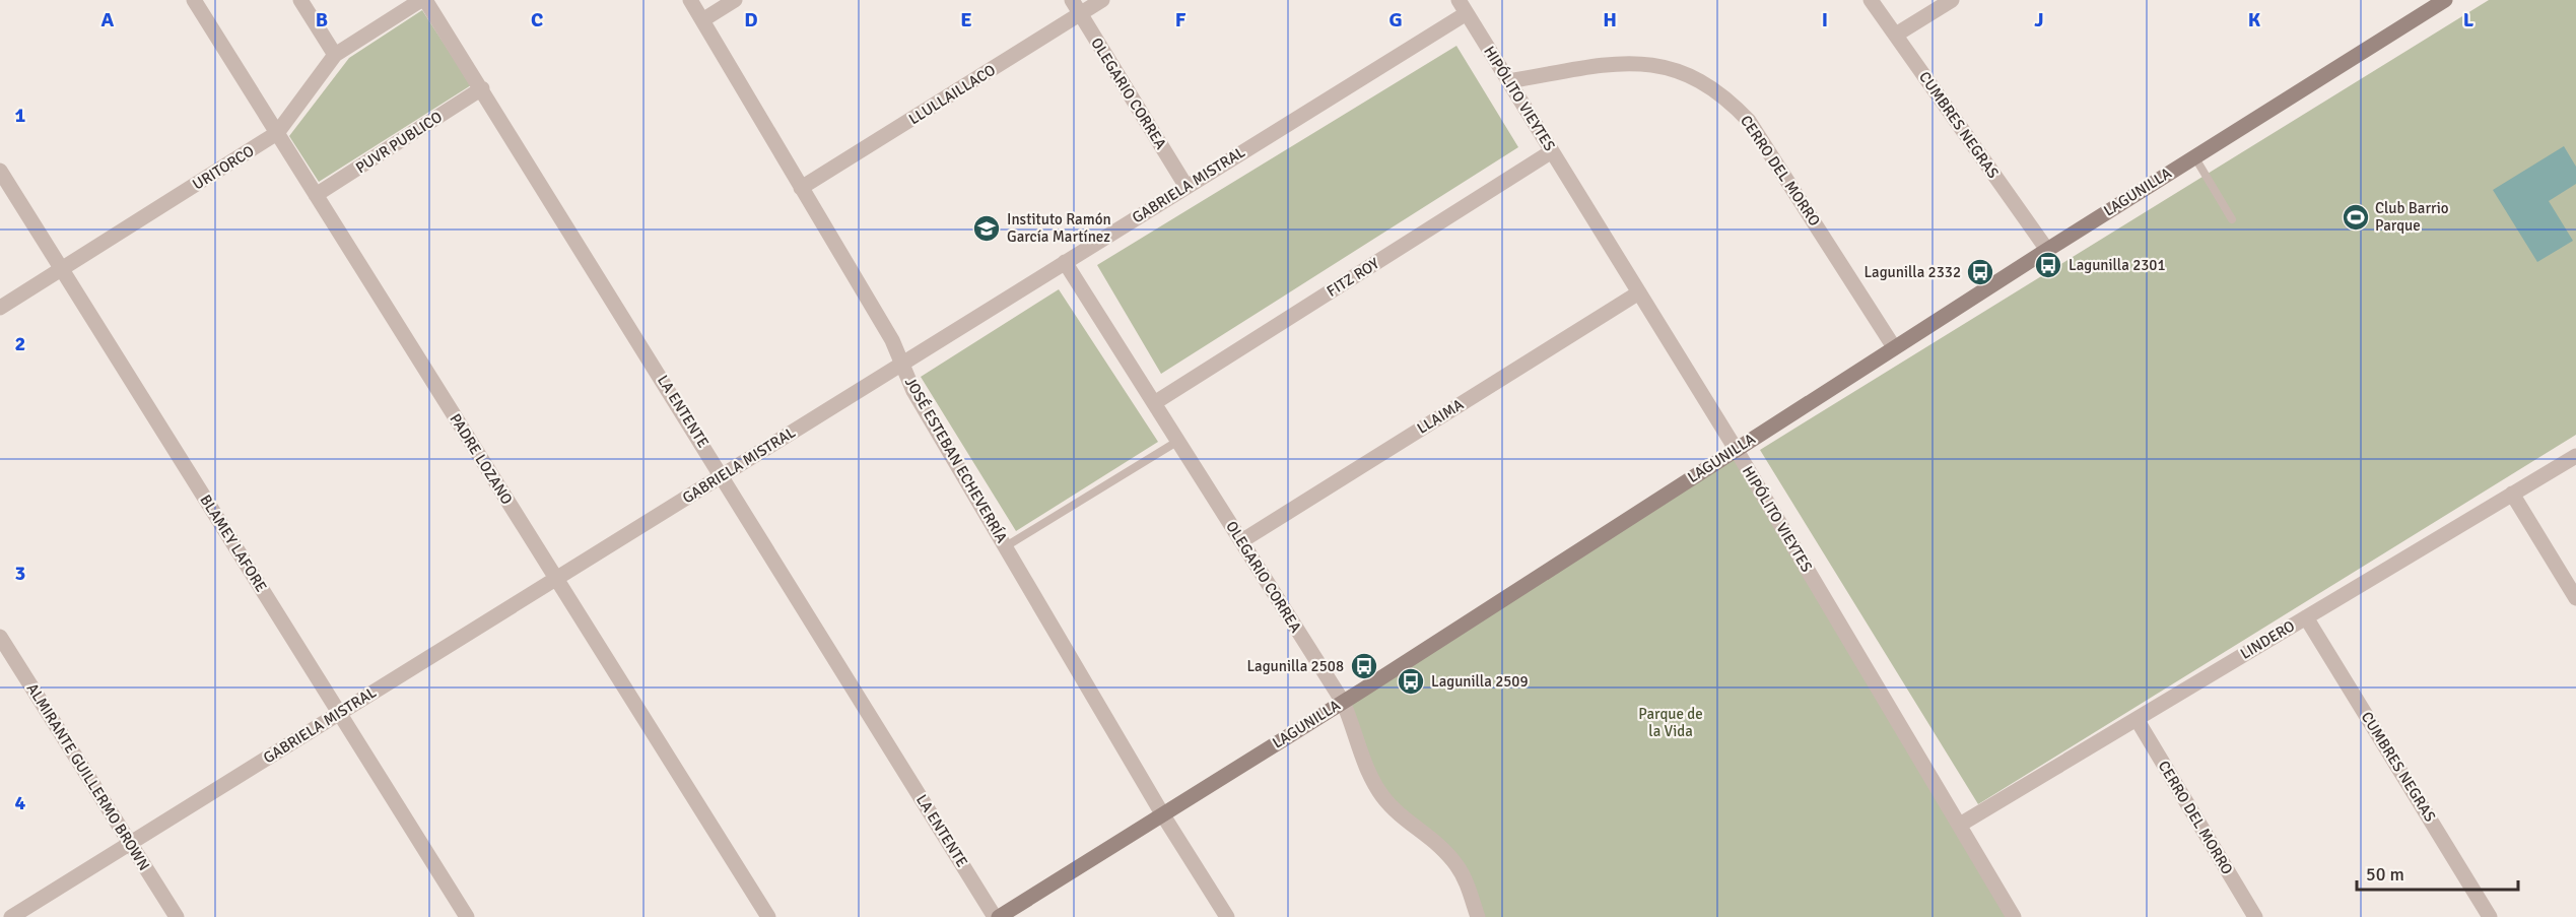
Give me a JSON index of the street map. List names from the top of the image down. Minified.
{"streets":{"main road":["LAGUNILLA"],"street":["OLEGARIO CORREA","LLULLAILLACO","HIPÓLITO VIEYTES","CUMBRES NEGRAS","PUVR PUBLICO","URITORCO","CERRO DEL MORRO","GABRIELA MISTRAL","FITZ ROY","LA ENTENTE","LLAIMA","PADRE LOZANO","JOSÉ ESTEBAN ECHEVERRÍA","BLAMEY LAFORE","LINDERO","ALMIRANTE GUILLERMO BROWN"]},"crossings":[["OLEGARIO CORREA","LLULLAILLACO"],["OLEGARIO CORREA","GABRIELA MISTRAL"],["OLEGARIO CORREA","LAGUNILLA"],["OLEGARIO CORREA","FITZ ROY"],["OLEGARIO CORREA","LLAIMA"],["LLULLAILLACO","JOSÉ ESTEBAN ECHEVERRÍA"],["HIPÓLITO VIEYTES","CERRO DEL MORRO"],["HIPÓLITO VIEYTES","GABRIELA MISTRAL"],["HIPÓLITO VIEYTES","LAGUNILLA"],["HIPÓLITO VIEYTES","FITZ ROY"],["HIPÓLITO VIEYTES","LLAIMA"],["HIPÓLITO VIEYTES","LINDERO"],["CUMBRES NEGRAS","LAGUNILLA"],["CUMBRES NEGRAS","LINDERO"],["PUVR PUBLICO","LA ENTENTE"],["PUVR PUBLICO","PADRE LOZANO"],["URITORCO","LA ENTENTE"],["URITORCO","PADRE LOZANO"],["URITORCO","BLAMEY LAFORE"],["CERRO DEL MORRO","LAGUNILLA"],["CERRO DEL MORRO","LINDERO"],["GABRIELA MISTRAL","LA ENTENTE"],["GABRIELA MISTRAL","PADRE LOZANO"],["GABRIELA MISTRAL","JOSÉ ESTEBAN ECHEVERRÍA"],["GABRIELA MISTRAL","BLAMEY LAFORE"],["GABRIELA MISTRAL","ALMIRANTE GUILLERMO BROWN"],["LAGUNILLA","LA ENTENTE"],["LAGUNILLA","JOSÉ ESTEBAN ECHEVERRÍA"]],"parks":["Parque de la Vida"],"places":{"sports":["Club Barrio Parque"],"school or university":["Instituto Ramón García Martínez"],"bus stop":["Lagunilla 2301","Lagunilla 2332","Lagunilla 2508","Lagunilla 2509"]},"scale_bar":"50 m","grid":{"columns":["A","B","C","D","E","F","G","H","I","J","K","L"],"rows":["1","2","3","4"]}}
